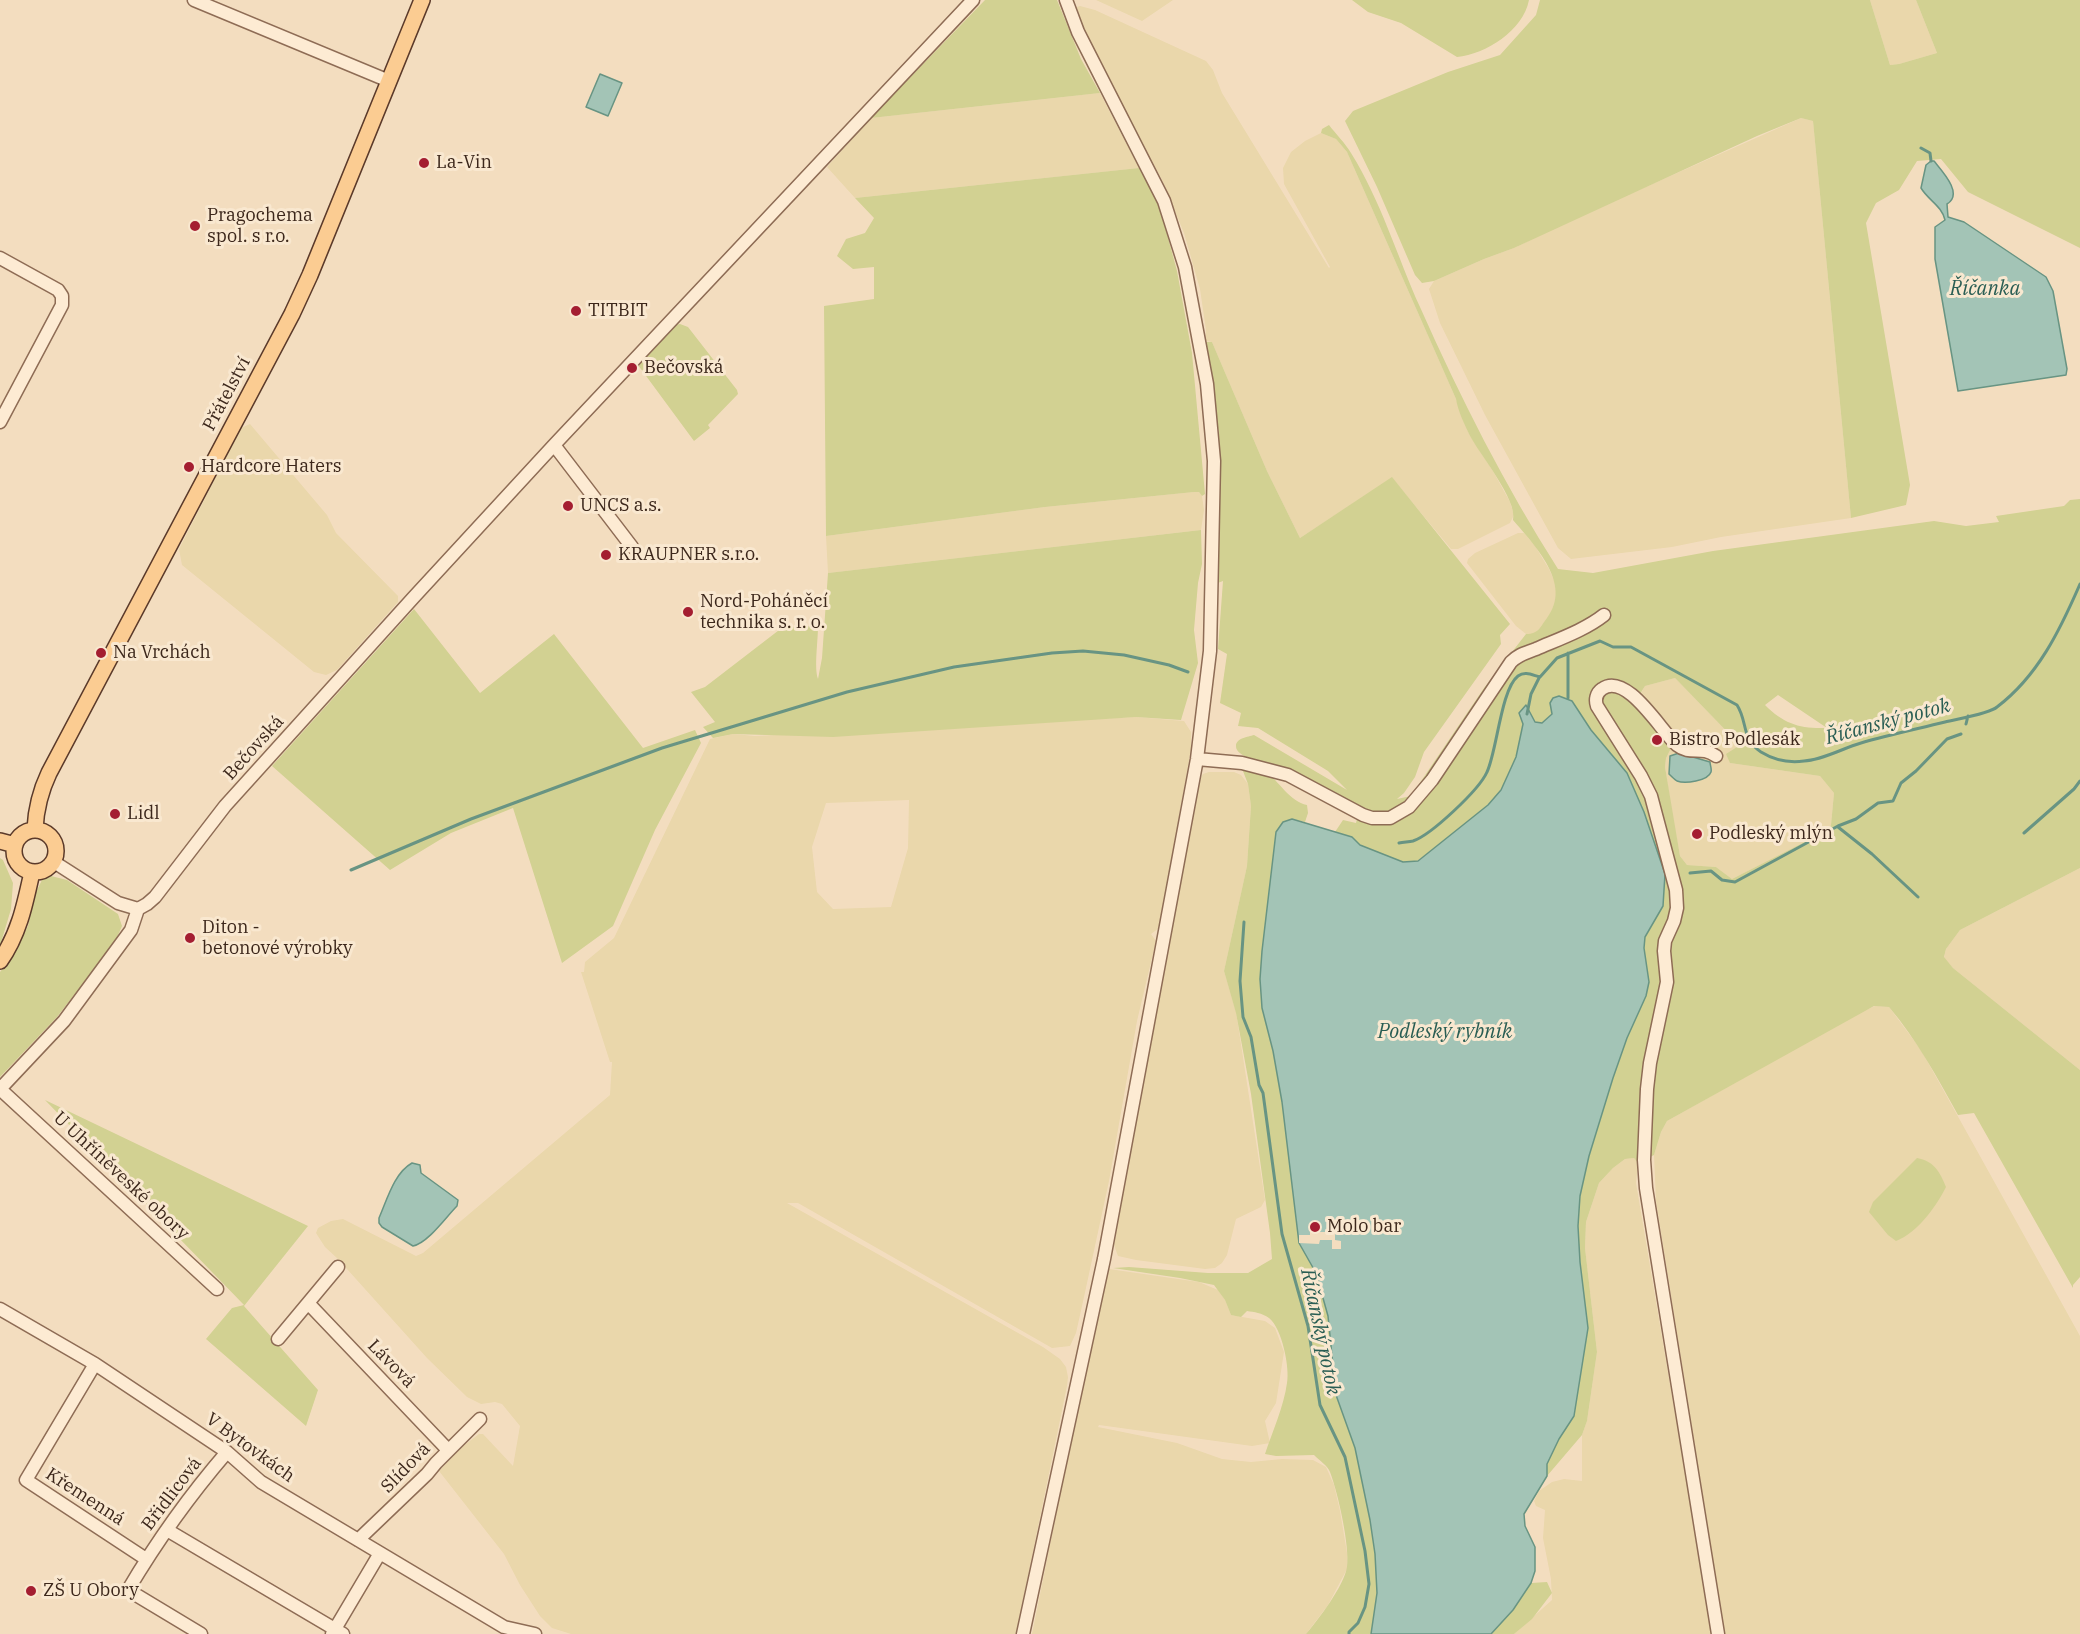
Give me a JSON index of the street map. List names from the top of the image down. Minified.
{"streets":{"main road":["Přátelství"],"street":["Bečovská","U Uhříněveské obory","Lávová","V Bytovkách","Slídová","Břidlicová","Křemenná"]},"crossings":[["Bečovská","U Uhříněveské obory"],["Lávová","Slídová"],["V Bytovkách","Slídová"],["V Bytovkách","Břidlicová"],["V Bytovkách","Křemenná"],["Břidlicová","Křemenná"]],"water":["Říčanka","Říčanský potok","Podleský rybník"],"places":["La-Vin","Pragochema spol. s r.o.","TITBIT","Bečovská","Hardcore Haters","UNCS a.s.","KRAUPNER s.r.o.","Nord-Poháněcí technika s. r. o.","Na Vrchách","Bistro Podlesák","Lidl","Podleský mlýn","Diton - betonové výrobky","Molo bar","ZŠ U Obory"]}
